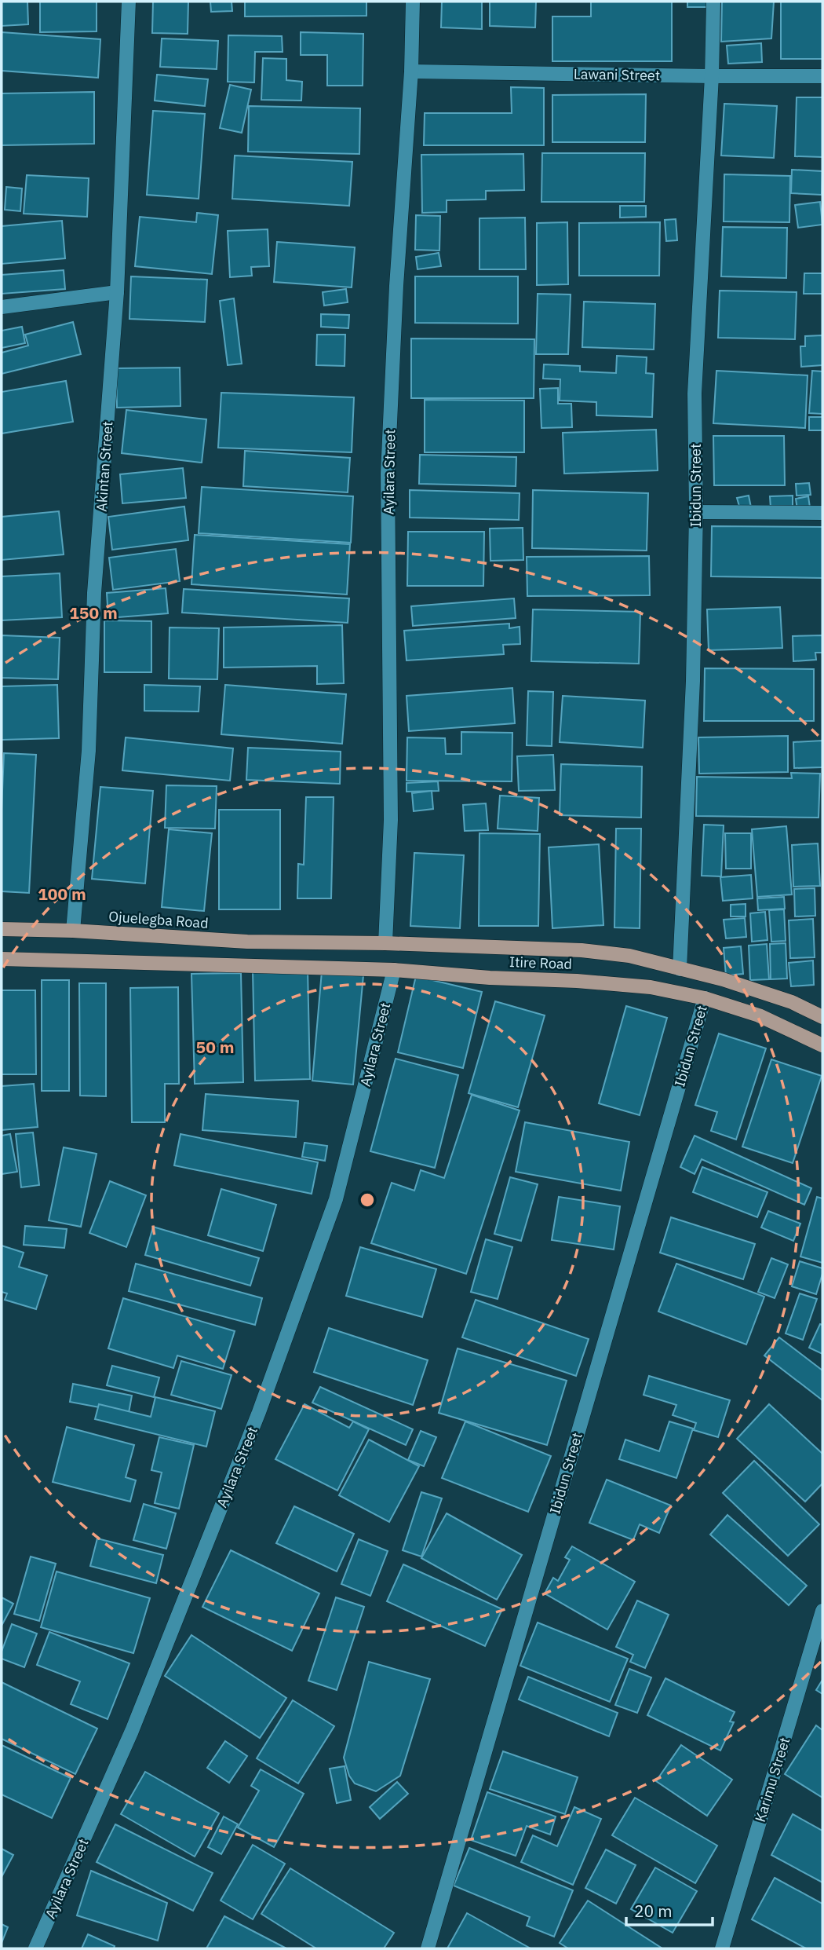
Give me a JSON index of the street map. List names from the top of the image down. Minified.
{"streets":{"main road":["Ojuelegba Road","Itire Road"],"street":["Lawani Street","Akintan Street","Ayilara Street","Ibidun Street","Karimu Street"]},"crossings":[["Lawani Street","Ayilara Street"],["Lawani Street","Ibidun Street"],["Akintan Street","Ojuelegba Road"],["Ayilara Street","Itire Road"],["Ibidun Street","Itire Road"],["Ojuelegba Road","Itire Road"]],"scale_bar":"20 m","rings":["150 m","100 m","50 m"]}
